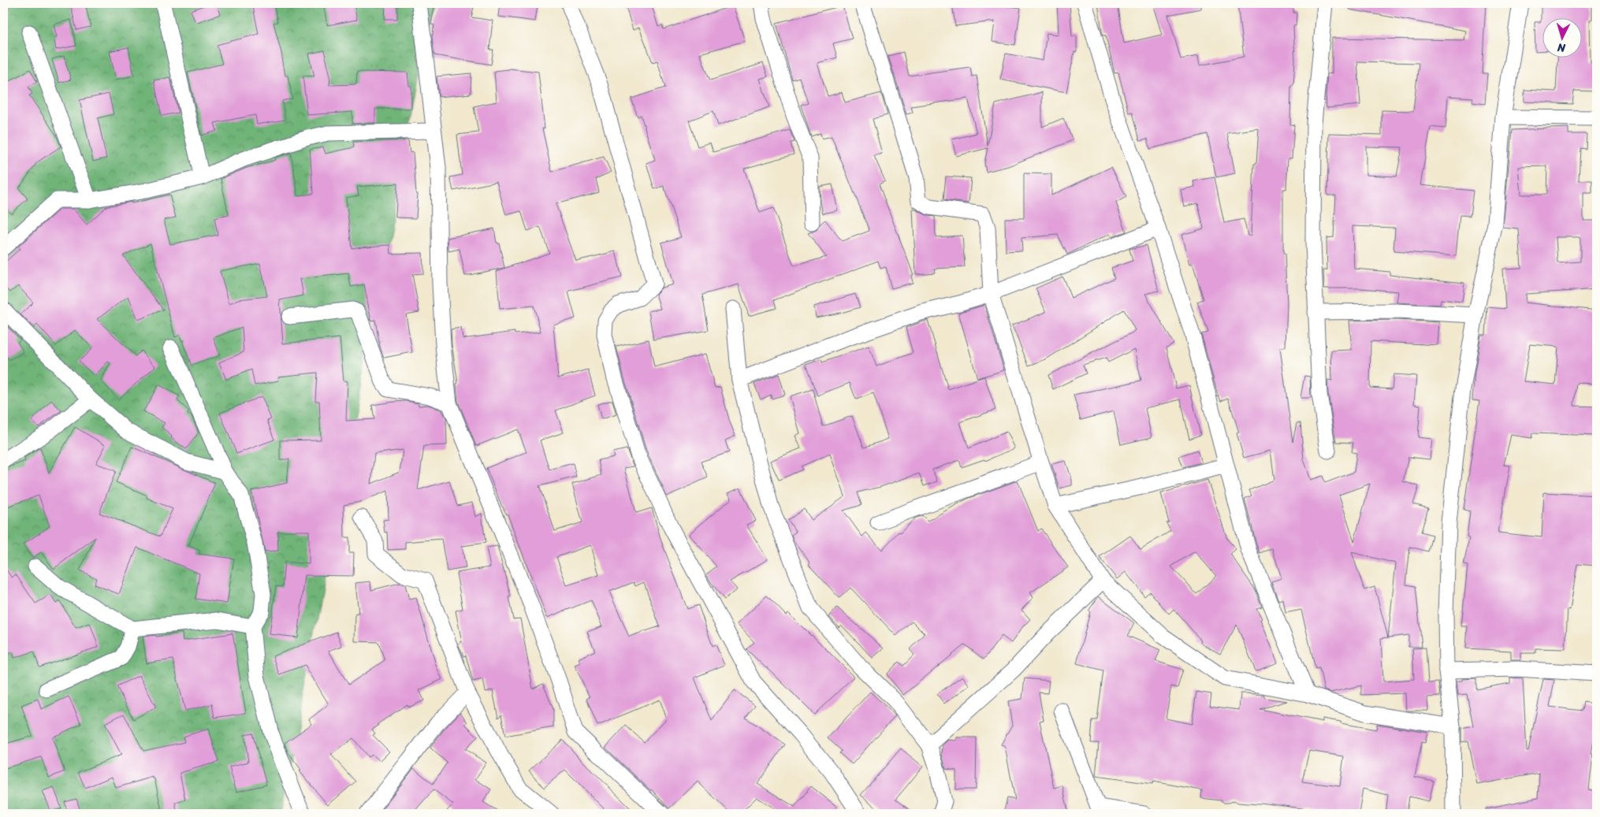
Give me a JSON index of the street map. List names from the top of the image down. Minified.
{"north":"bottom"}
